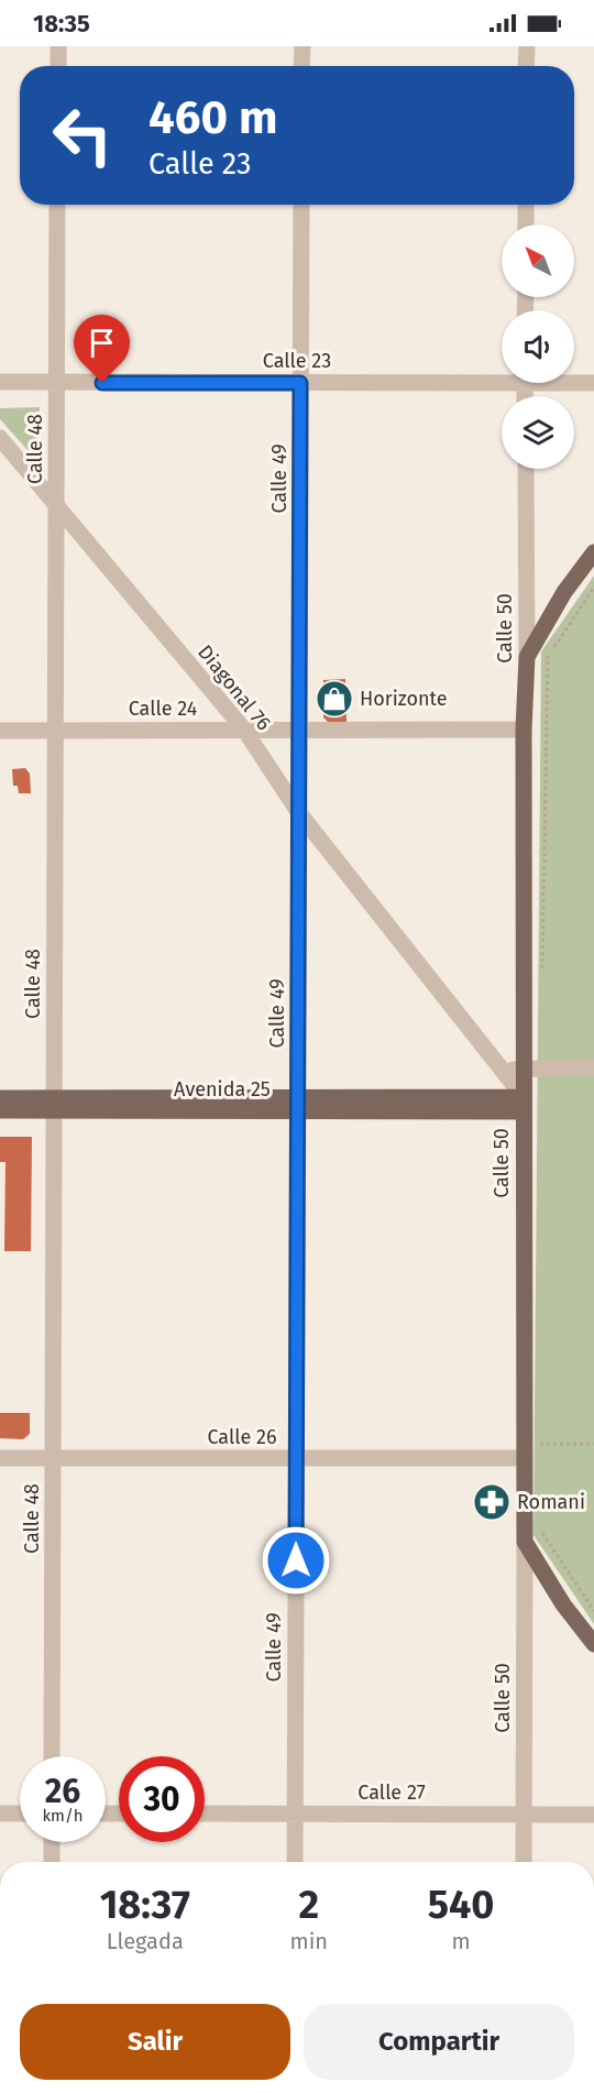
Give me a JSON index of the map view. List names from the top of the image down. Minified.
{"streets":{"main road":["Calle 50","Avenida 25"],"street":["Calle 23","Calle 48","Calle 49","Diagonal 76","Calle 24","Calle 26","Calle 27"]},"crossings":[["Calle 23","Calle 48"],["Calle 23","Calle 49"],["Calle 48","Diagonal 76"],["Calle 48","Calle 24"],["Calle 48","Avenida 25"],["Calle 48","Calle 26"],["Calle 49","Diagonal 76"],["Calle 49","Calle 24"],["Calle 49","Avenida 25"],["Calle 49","Calle 26"],["Calle 49","Calle 27"],["Calle 50","Diagonal 76"],["Calle 50","Calle 24"],["Calle 50","Avenida 25"],["Calle 50","Calle 26"],["Calle 50","Calle 27"],["Diagonal 76","Calle 24"],["Diagonal 76","Avenida 25"]],"places":{"shop":["Horizonte"],"pharmacy":["Romani"]},"north":"top left","page":{"status":"18:35","turn":["460 m","Calle 23"],"speed":"26 km/h","limit":"30","eta":["18:37","Llegada","2","min","540","m"],"buttons":["Salir","Compartir"]}}
